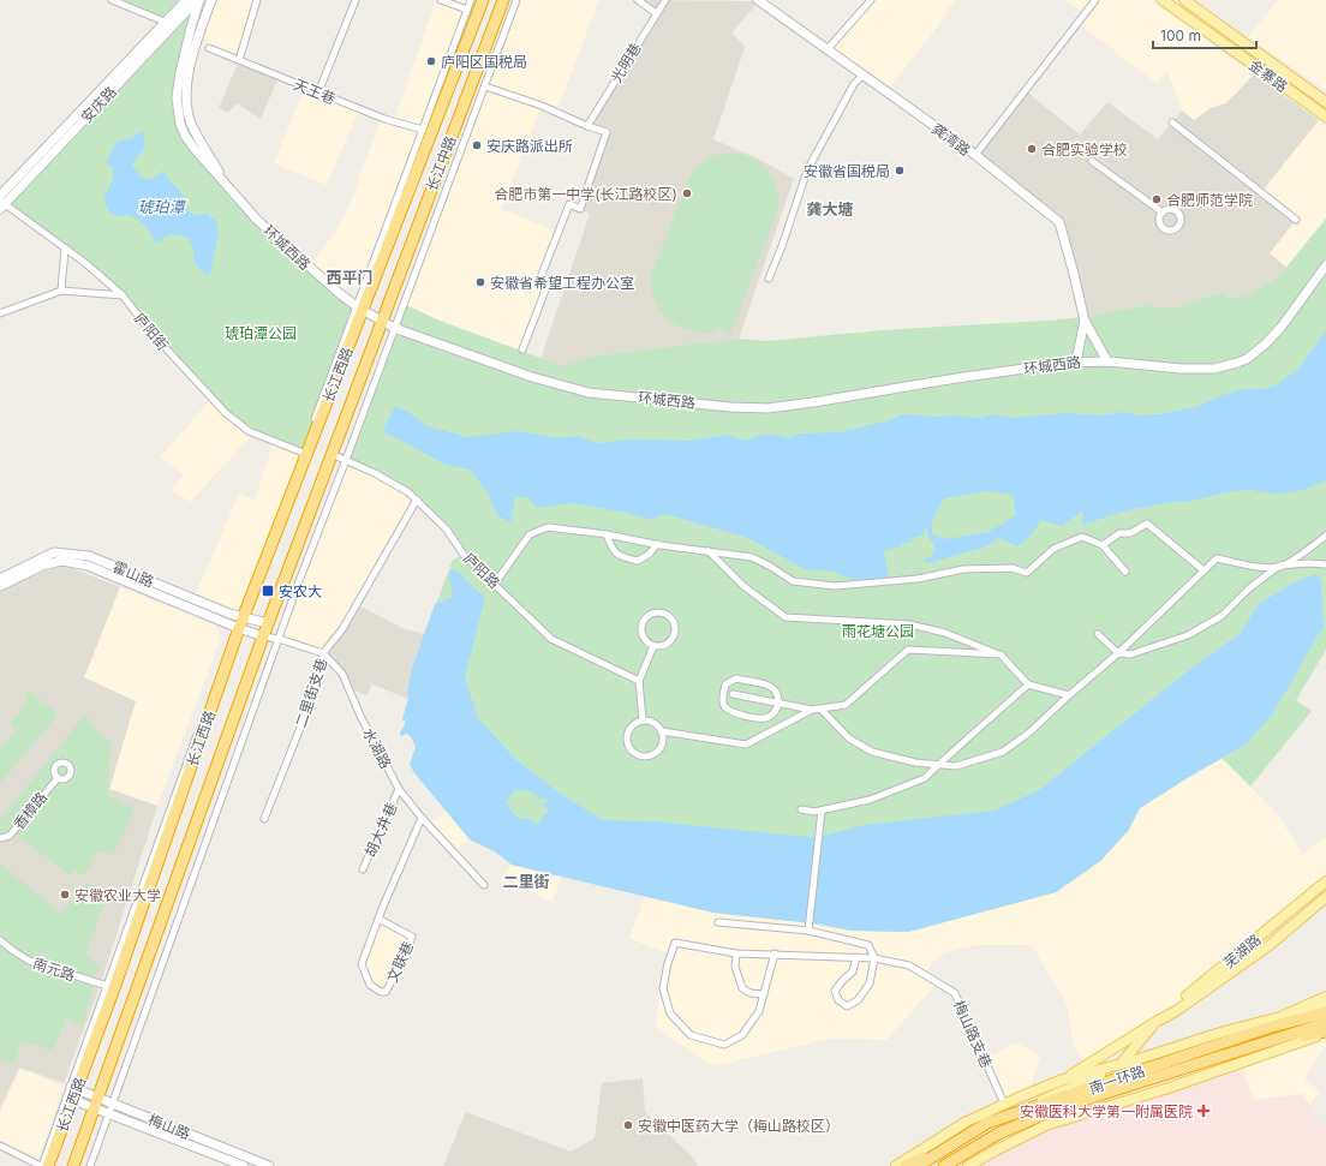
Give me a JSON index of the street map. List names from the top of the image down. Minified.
{"streets":{"highway":["长江中路","长江西路","南一环路"],"main road":["金寨路","芜湖路"],"street":["光明巷","天王巷","安庆路","龚湾路","环城西路","庐阳街","庐阳路","霍山路","二里街支巷","水湖路","香樟路","胡大井巷","文联巷","南元路","梅山路支巷","梅山路"]},"crossings":[["安庆路","环城西路"],["安庆路","庐阳街"],["长江中路","环城西路"],["长江中路","长江西路"],["环城西路","长江西路"],["庐阳街","长江西路"],["长江西路","庐阳路"],["长江西路","霍山路"],["长江西路","水湖路"],["长江西路","南元路"],["长江西路","梅山路"],["庐阳路","二里街支巷"],["霍山路","水湖路"],["二里街支巷","水湖路"],["水湖路","胡大井巷"],["水湖路","文联巷"]],"districts":["龚大塘","西平门","二里街"],"water":["琥珀潭"],"parks":["琥珀潭公园","雨花塘公园"],"places":{"other":["庐阳区国税局","安庆路派出所","合肥实验学校","安徽省国税局","合肥市第一中学(长江路校区)","合肥师范学院","安徽省希望工程办公室","安徽农业大学","安徽中医药大学（梅山路校区）"],"transit":["安农大"],"health":["安徽医科大学第一附属医院"]},"scale_bar":"100 m"}
